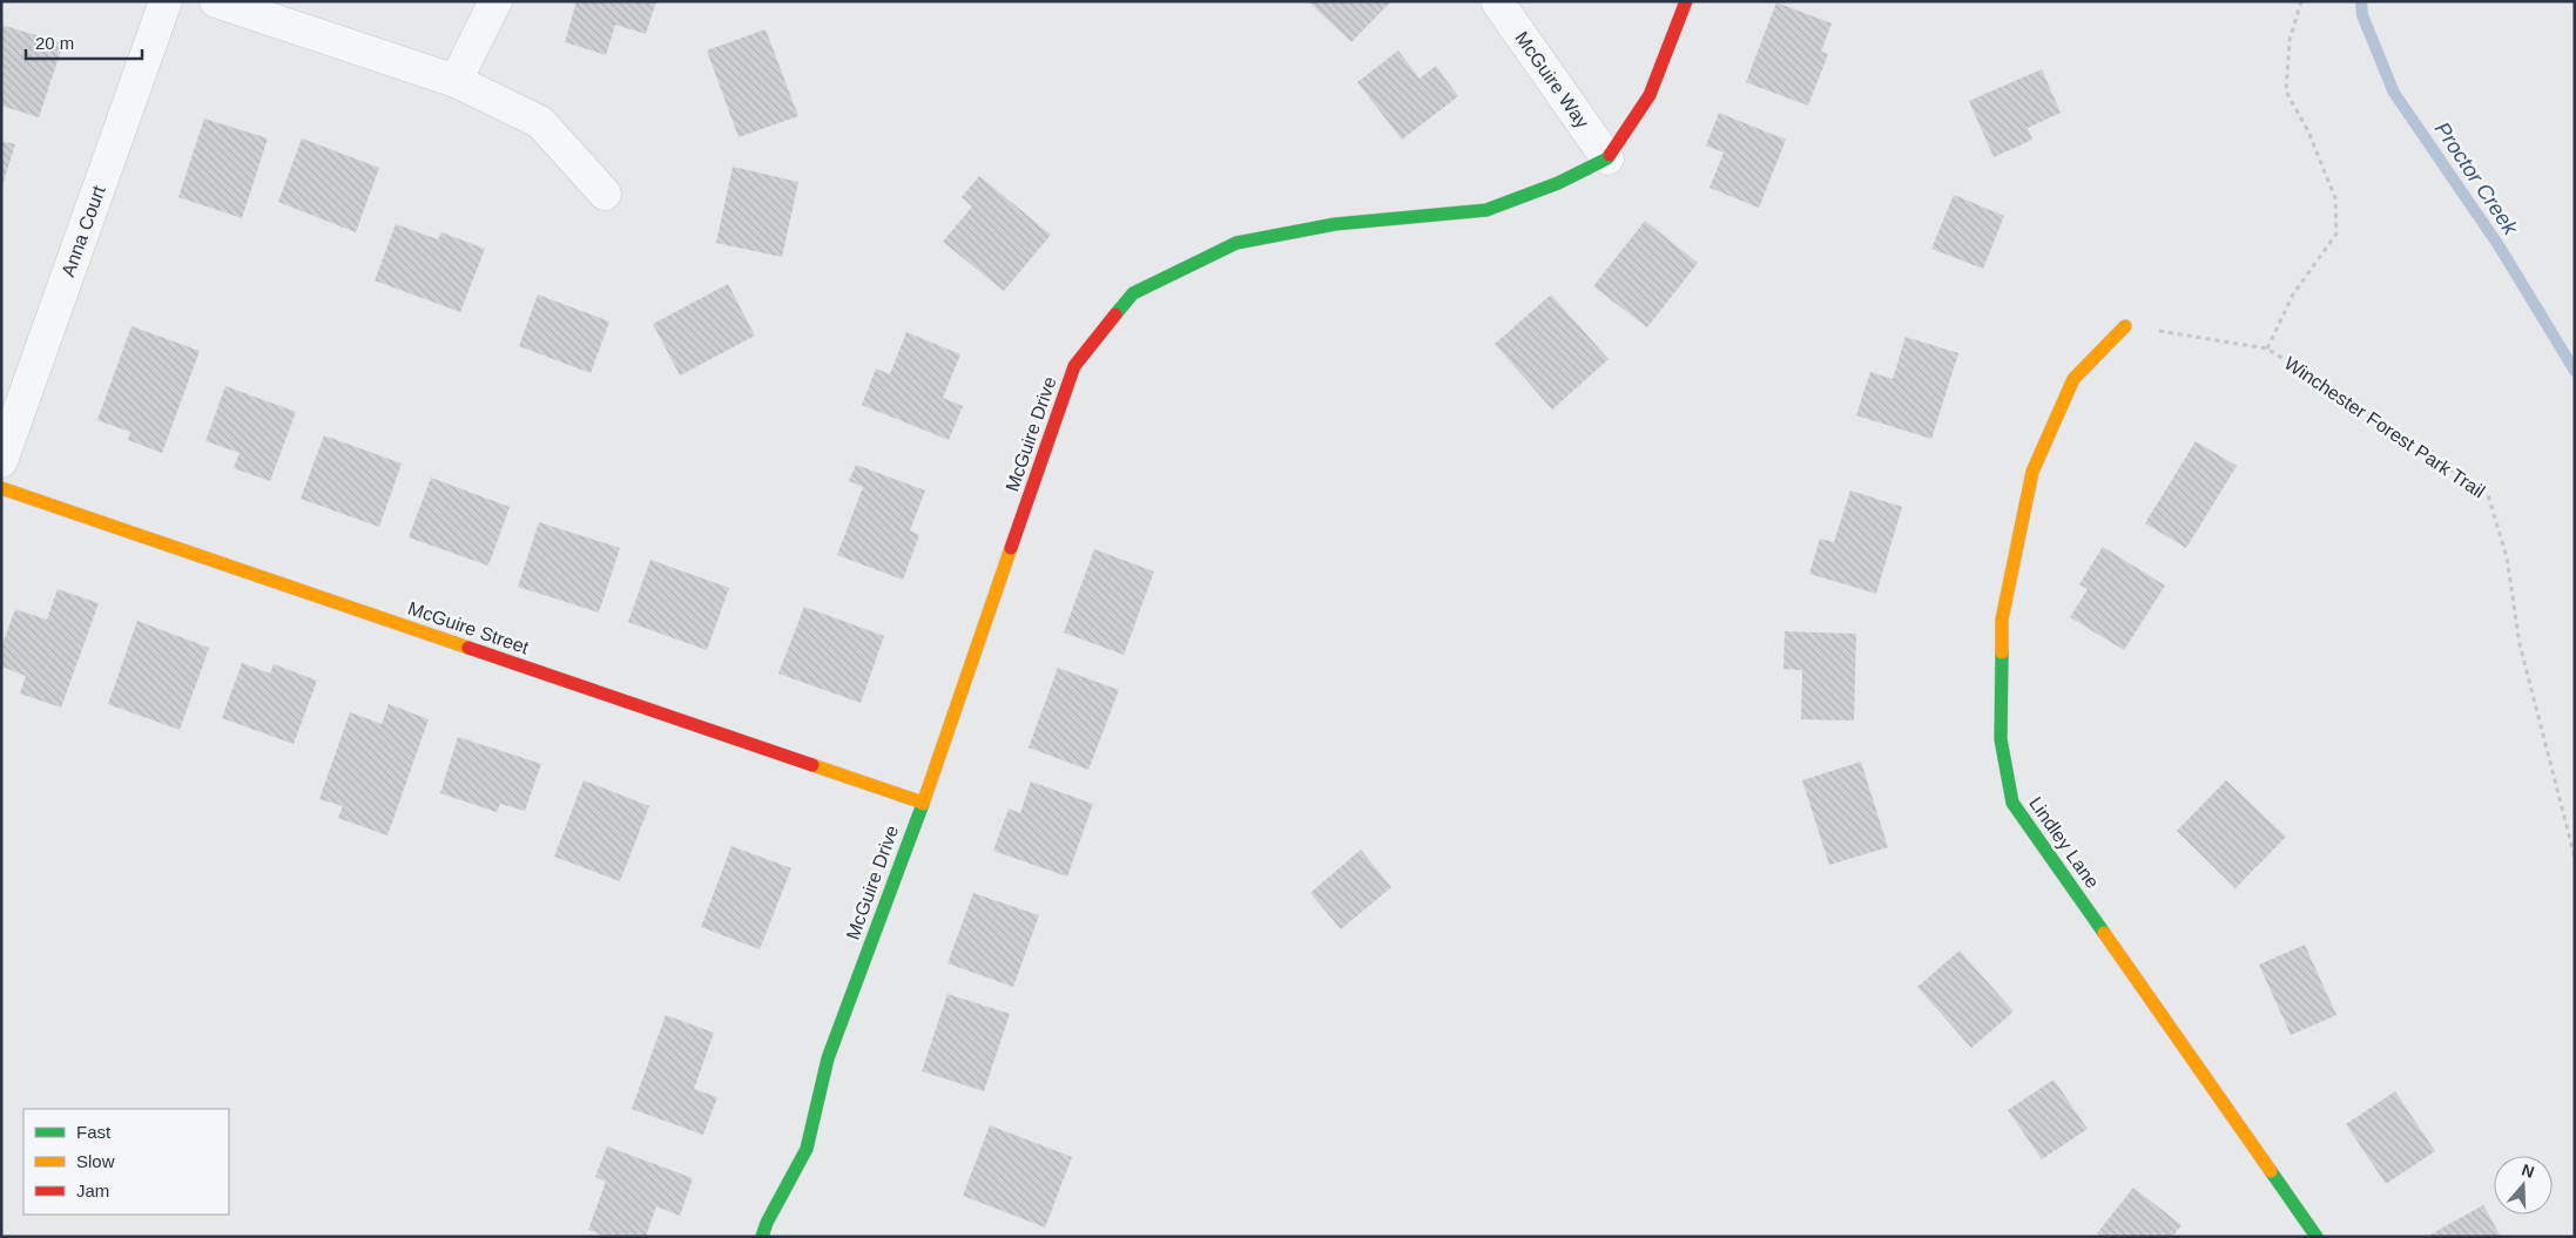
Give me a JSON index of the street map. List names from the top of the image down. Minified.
{"streets":{"street":["McGuire Way","Anna Court","McGuire Drive","McGuire Street","Lindley Lane"],"path":["Winchester Forest Park Trail"]},"crossings":[["McGuire Way","McGuire Drive"],["Winchester Forest Park Trail","Lindley Lane"],["McGuire Drive","McGuire Street"]],"water":["Proctor Creek"],"legend":["Fast","Slow","Jam"],"scale_bar":"20 m","north":"top"}
